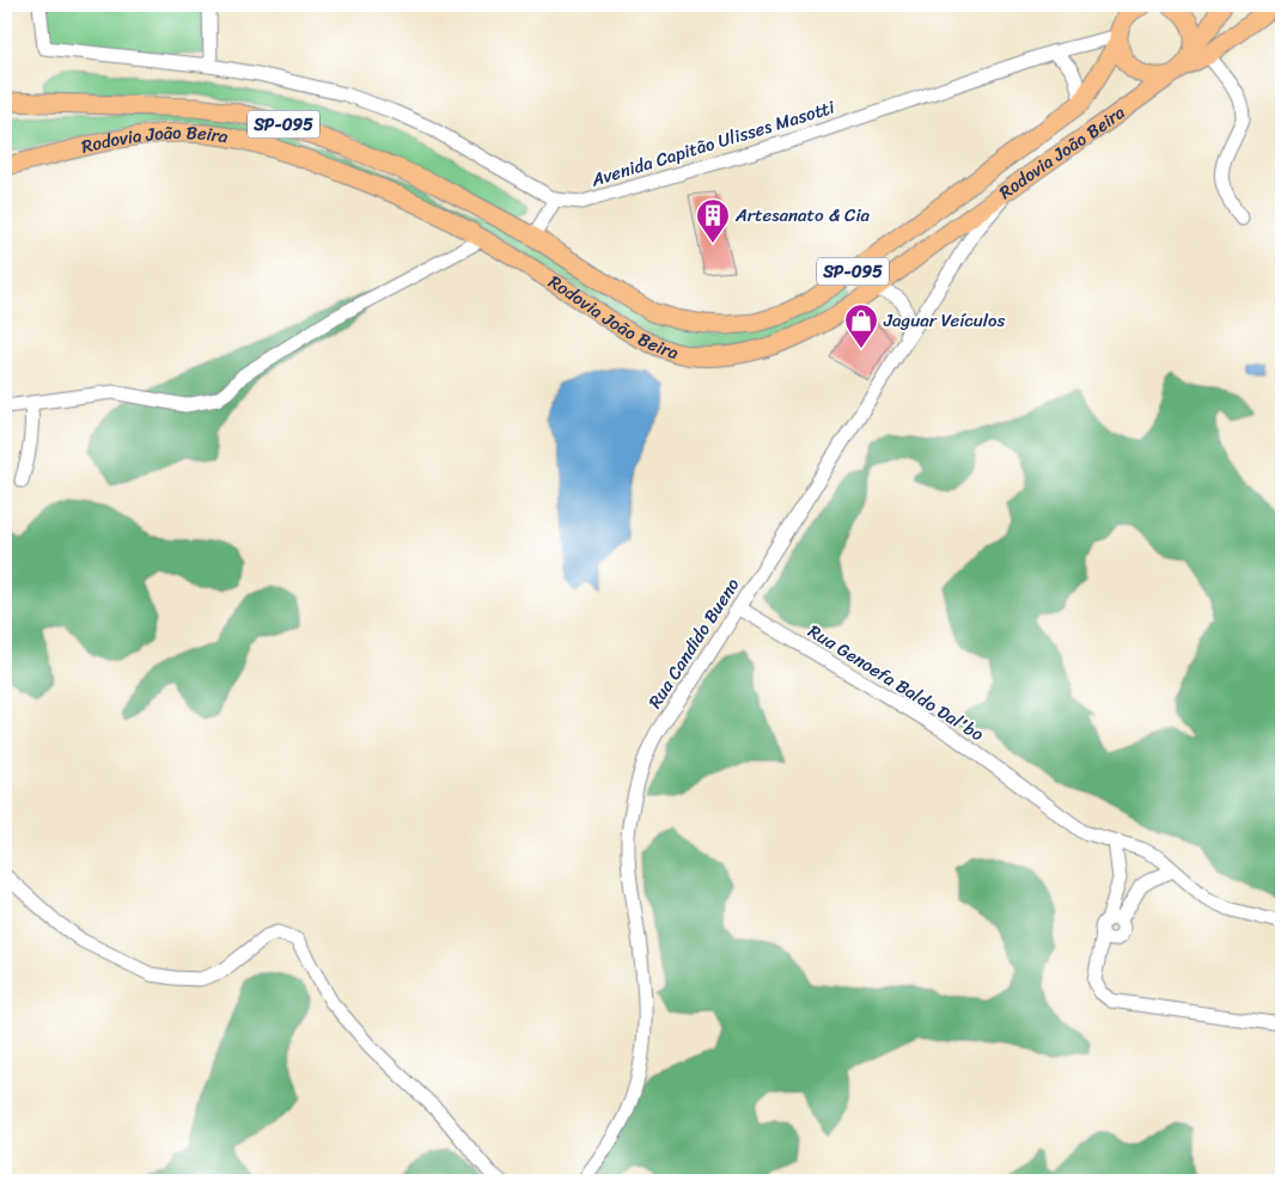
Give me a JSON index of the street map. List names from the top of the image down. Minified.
{"streets":{"main road":["SP-095","Rodovia João Beira"],"street":["Avenida Capitão Ulisses Masotti","Rua Candido Bueno","Rua Genoefa Baldo Dal'bo"]},"crossings":[["Rodovia João Beira","Avenida Capitão Ulisses Masotti"],["Rodovia João Beira","Rua Candido Bueno"],["Rua Candido Bueno","Rua Genoefa Baldo Dal'bo"]],"places":{"building":["Artesanato & Cia"],"shop":["Jaguar Veículos"]}}
